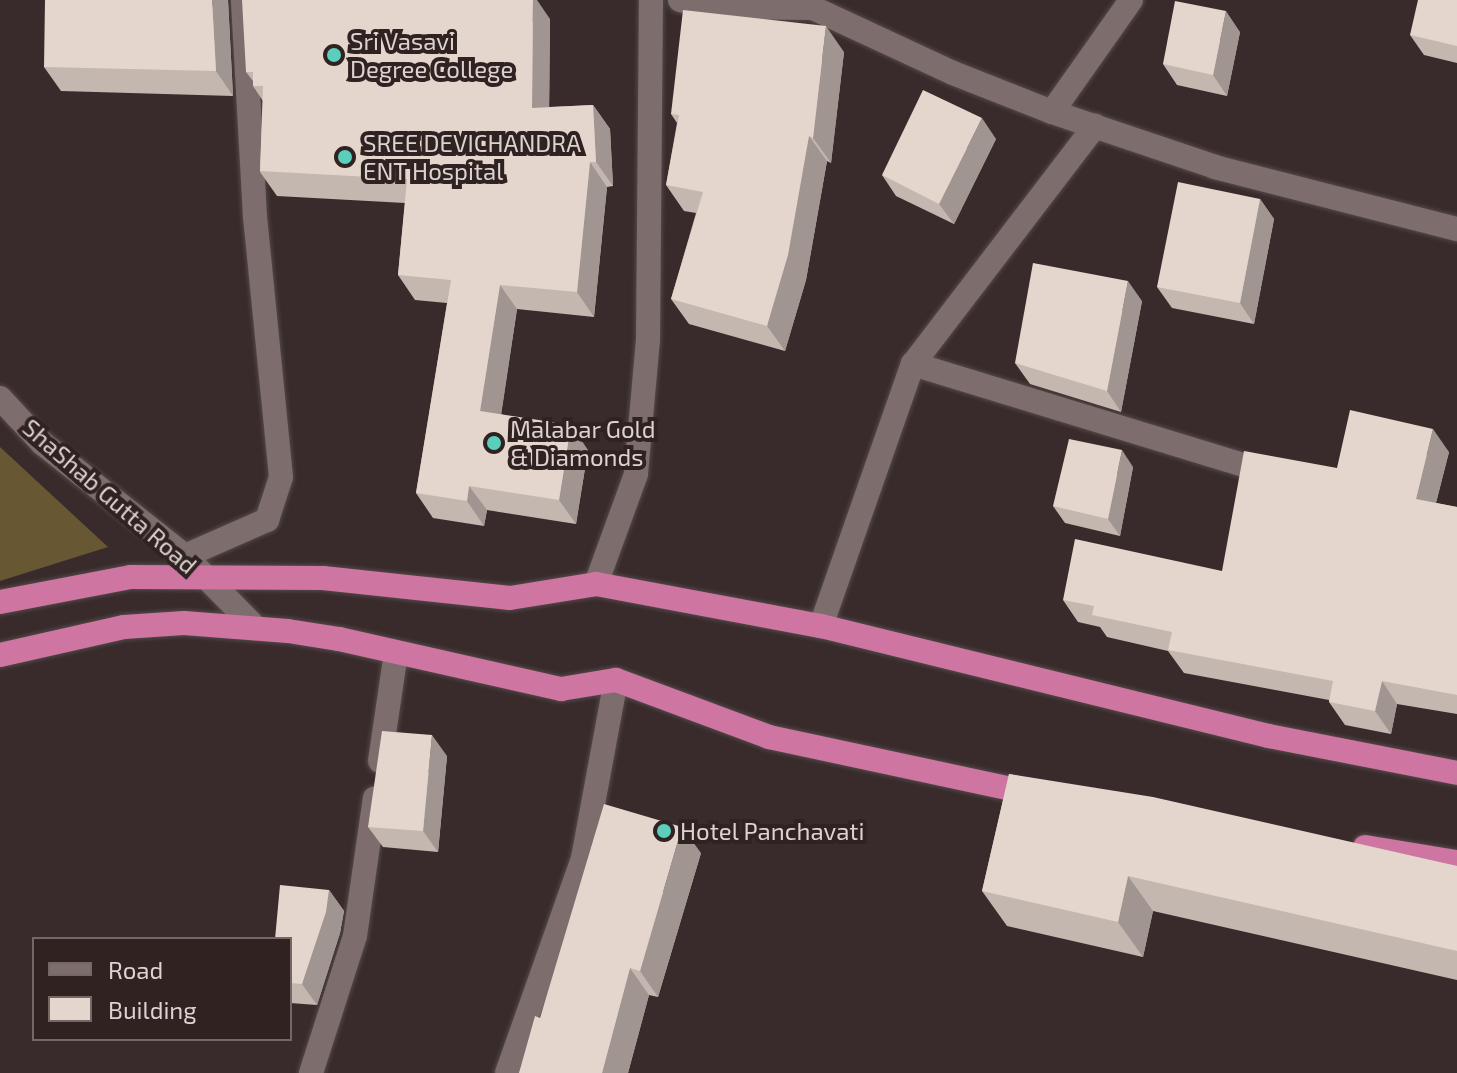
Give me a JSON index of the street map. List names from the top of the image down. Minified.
{"streets":{"street":["ShaShab Gutta Road"]},"places":["Sri Vasavi Degree College","SREE DEVICHANDRA ENT Hospital","Malabar Gold & Diamonds","Hotel Panchavati"],"legend":["Road","Building"]}
